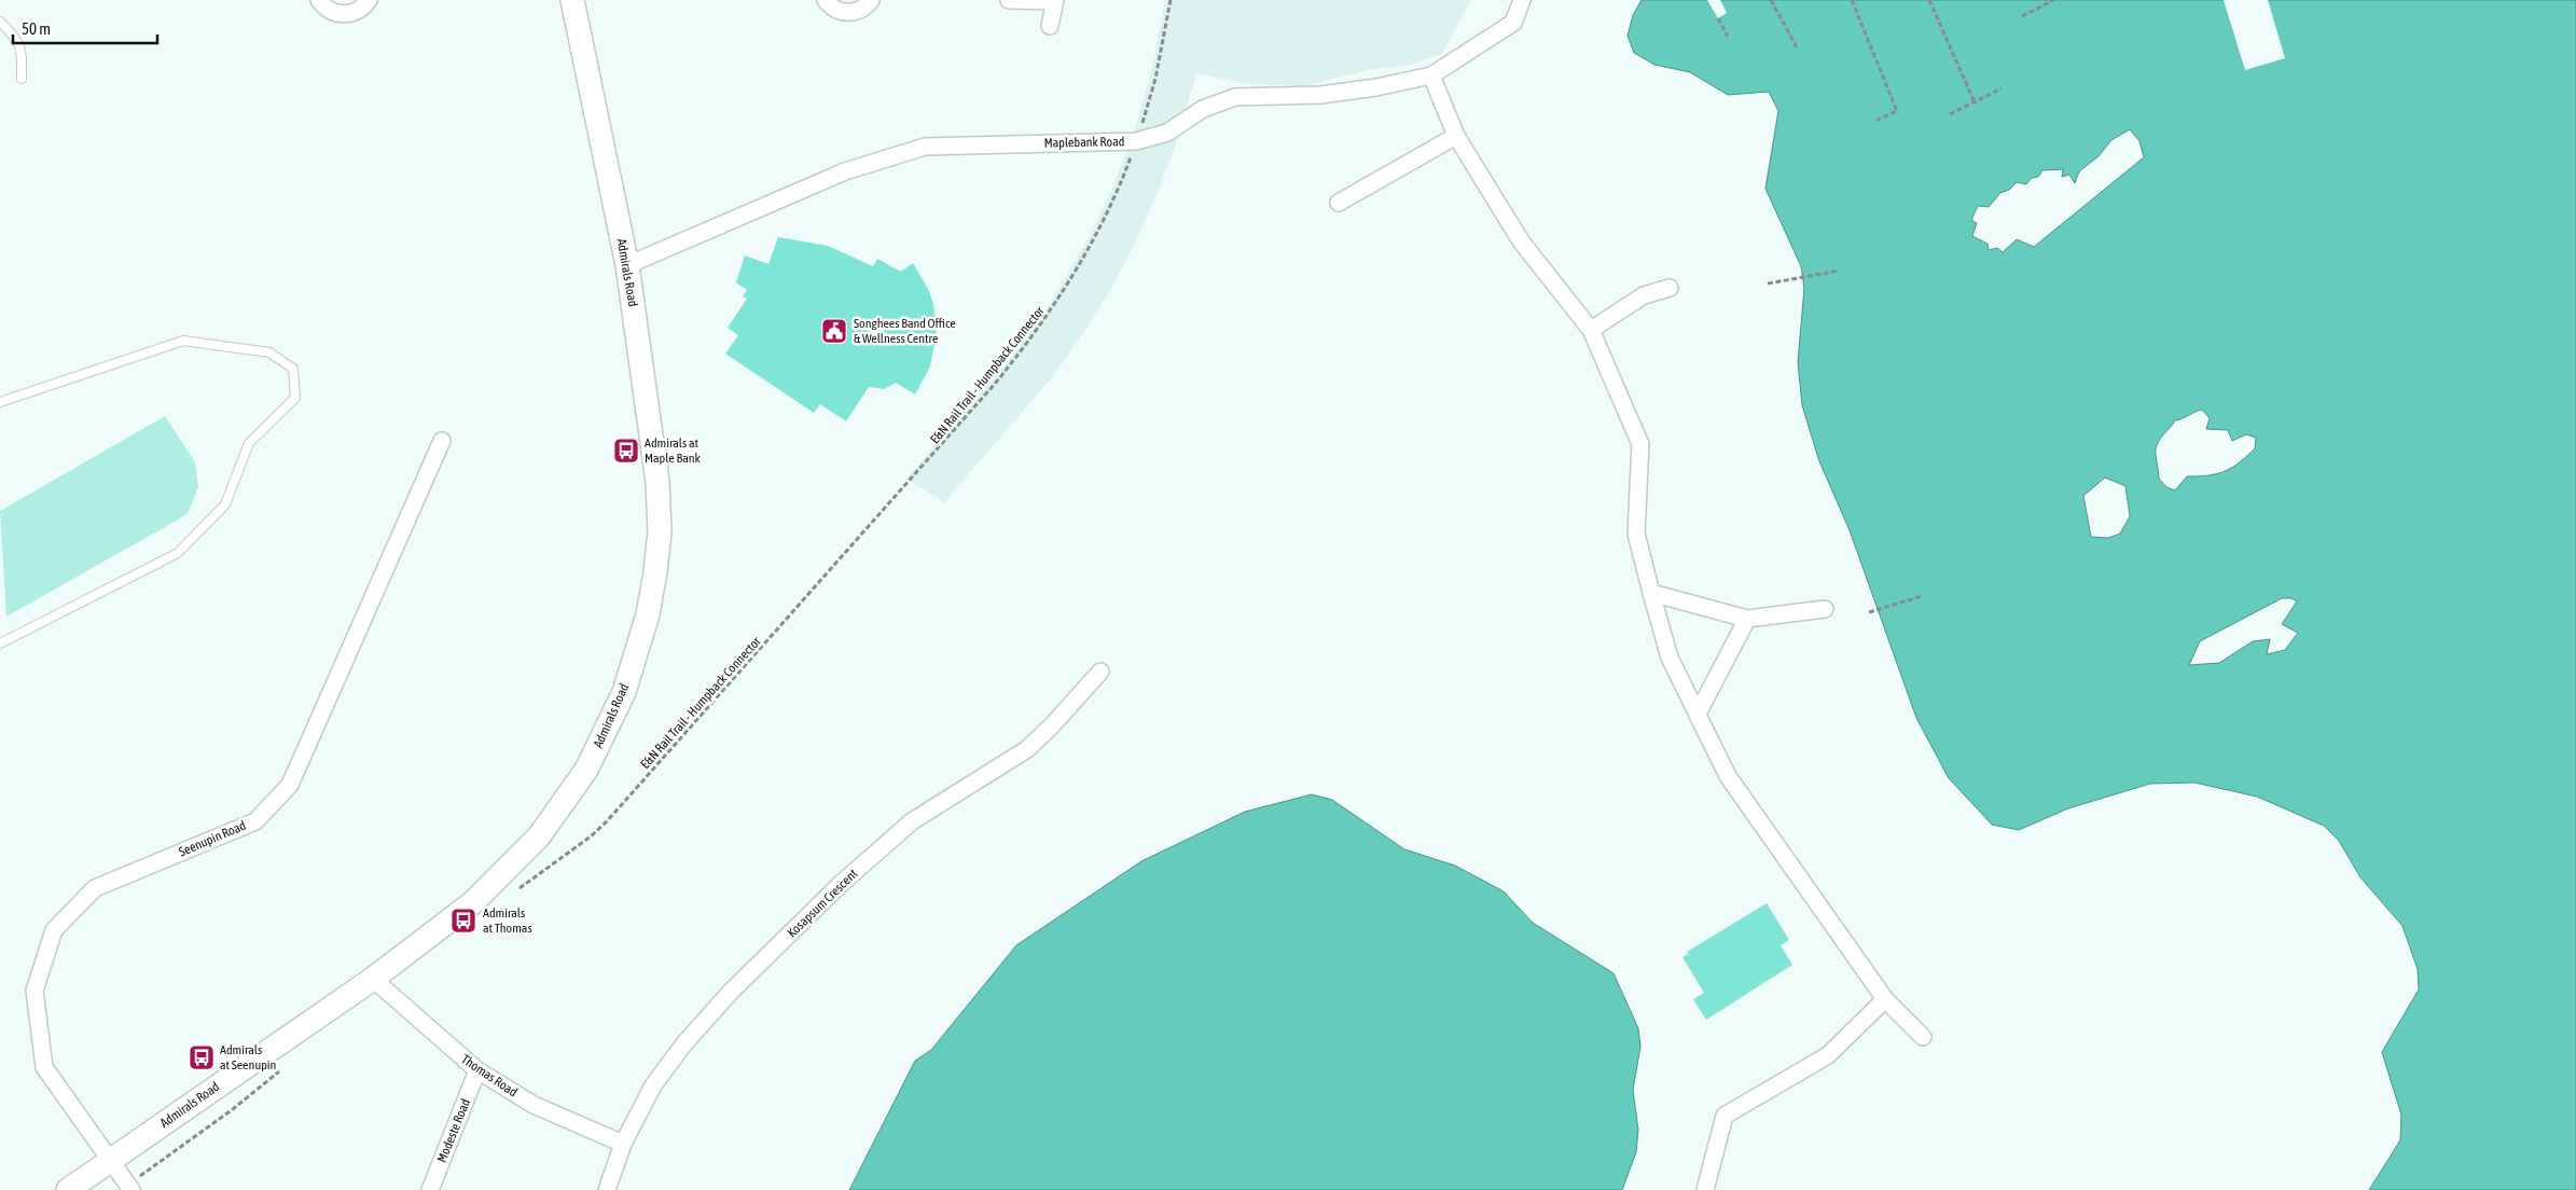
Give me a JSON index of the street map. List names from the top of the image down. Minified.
{"streets":{"main road":["Admirals Road"],"street":["Maplebank Road","Seenupin Road","Kosapsum Crescent","Thomas Road","Modeste Road"],"path":["E&N Rail Trail - Humpback Connector"]},"crossings":[["Maplebank Road","Admirals Road"],["Admirals Road","Seenupin Road"],["Admirals Road","Thomas Road"],["Kosapsum Crescent","Thomas Road"],["Thomas Road","Modeste Road"]],"places":{"public building":["Songhees Band Office & Wellness Centre"],"bus stop":["Admirals at Maple Bank","Admirals at Thomas","Admirals at Seenupin"]},"scale_bar":"50 m"}
